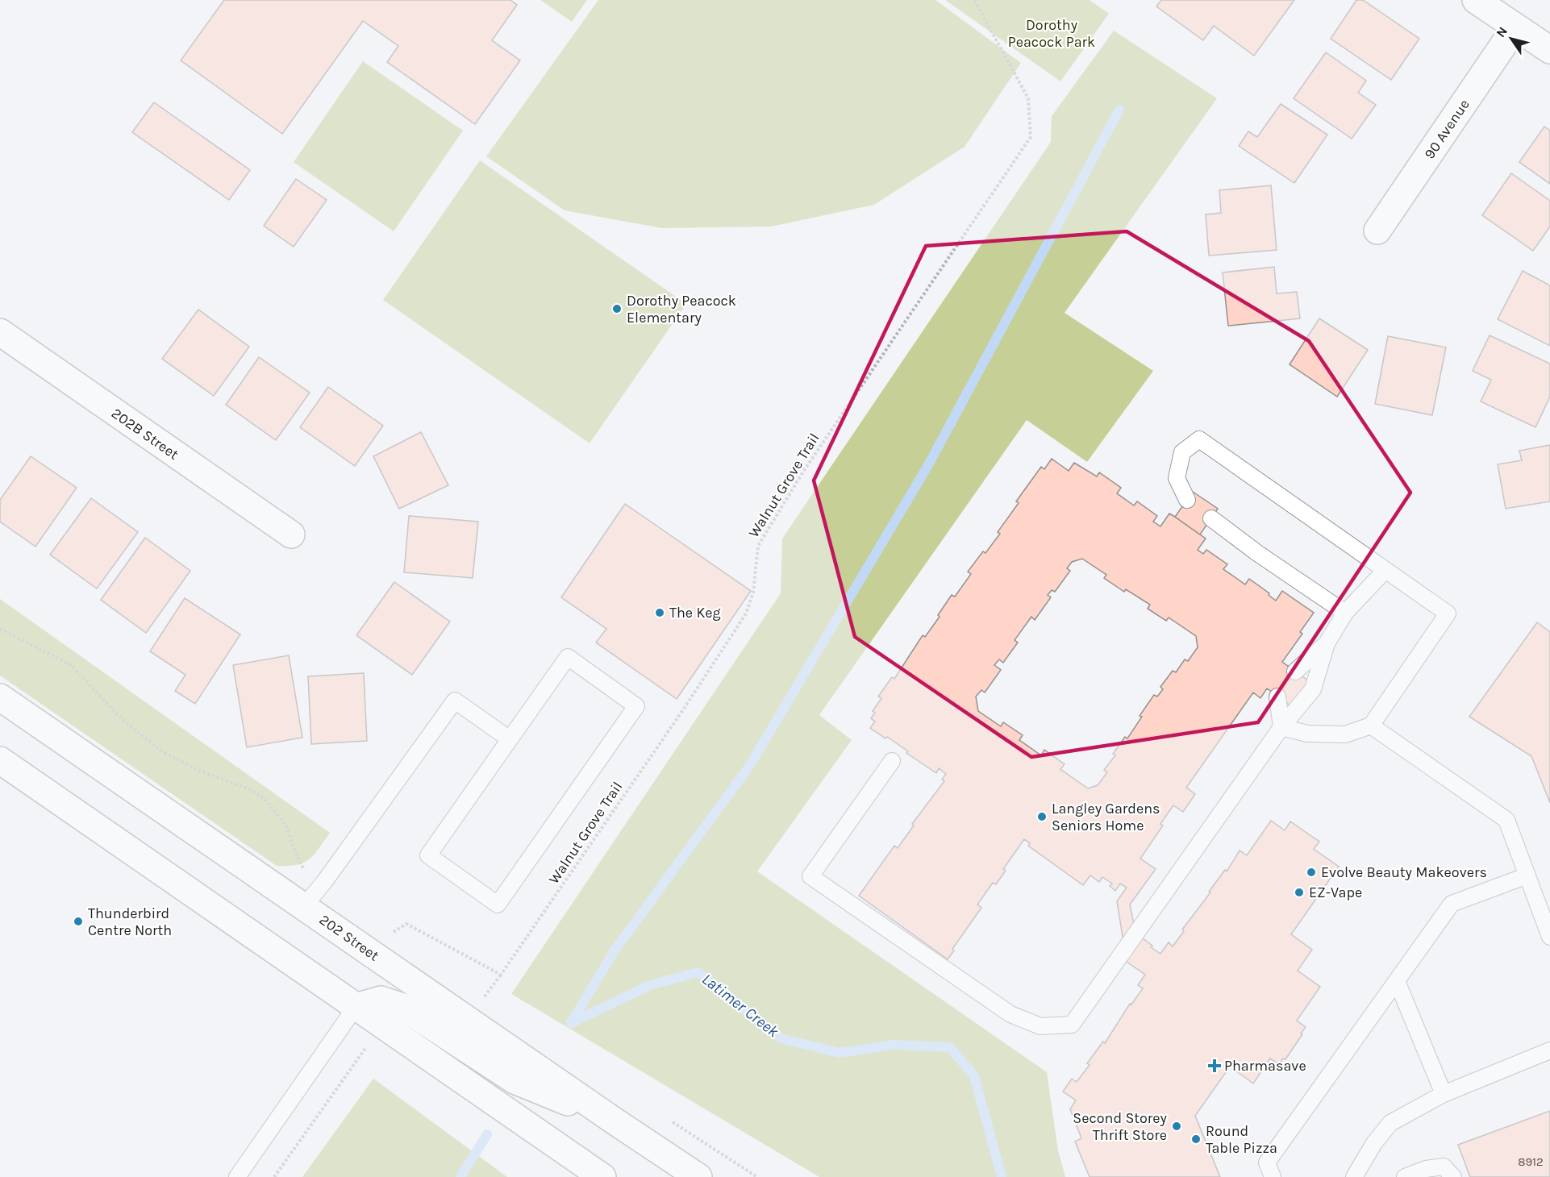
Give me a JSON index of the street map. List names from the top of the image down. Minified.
{"streets":{"main road":["90 Avenue","202B Street","202 Street"],"path":["Walnut Grove Trail"]},"water":["Latimer Creek"],"parks":["Dorothy Peacock Park"],"places":{"other":["Dorothy Peacock Elementary","The Keg","Langley Gardens Seniors Home","Evolve Beauty Makeovers","EZ-Vape","Thunderbird Centre North","Second Storey Thrift Store","Round Table Pizza"],"health":["Pharmasave"]},"house_numbers":["8912"],"north":"top left"}
